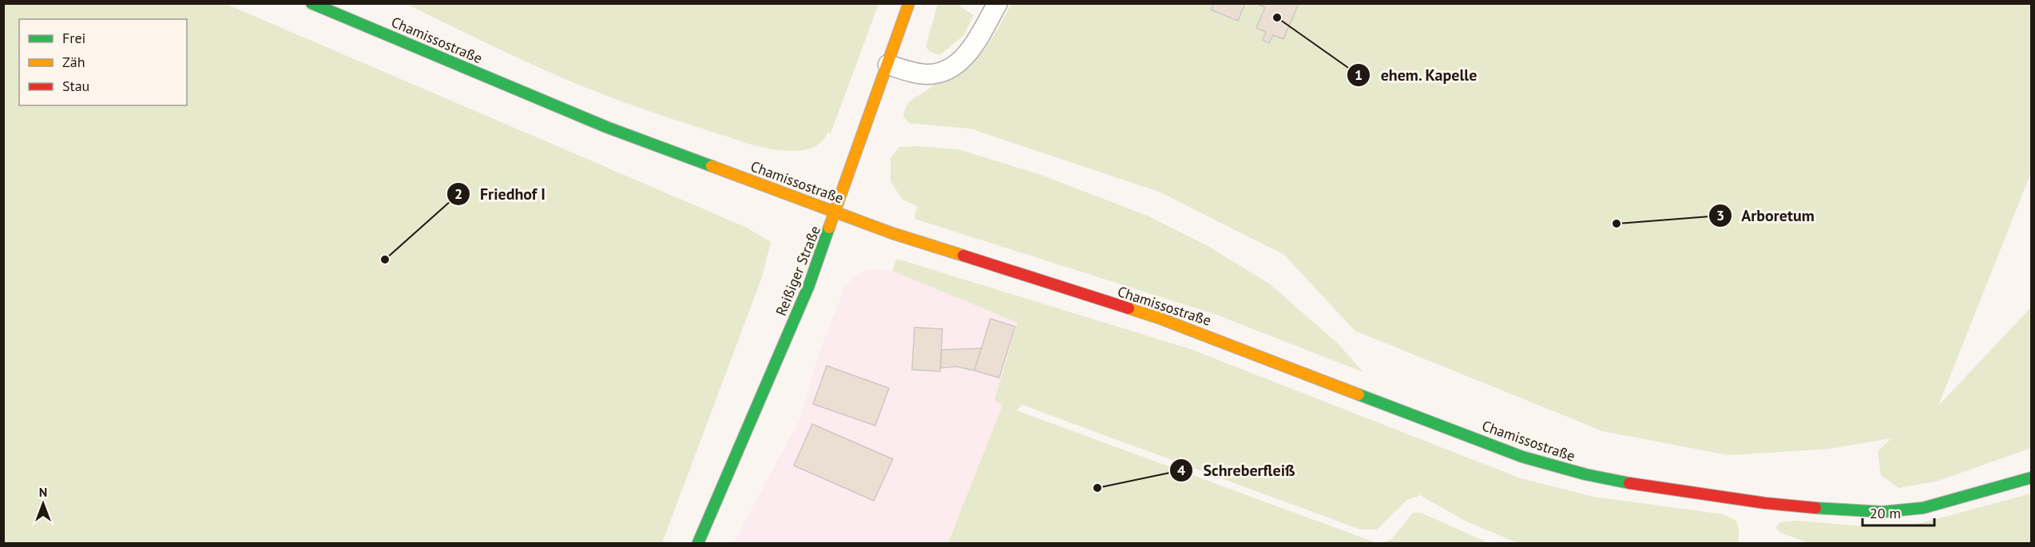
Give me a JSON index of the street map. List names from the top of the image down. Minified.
{"streets":{"street":["Chamissostraße","Reißiger Straße"]},"crossings":[["Chamissostraße","Reißiger Straße"]],"places":["ehem. Kapelle","Arboretum","Friedhof I","Schreberfleiß"],"legend":["Frei","Zäh","Stau"],"scale_bar":"20 m","north":"top"}
